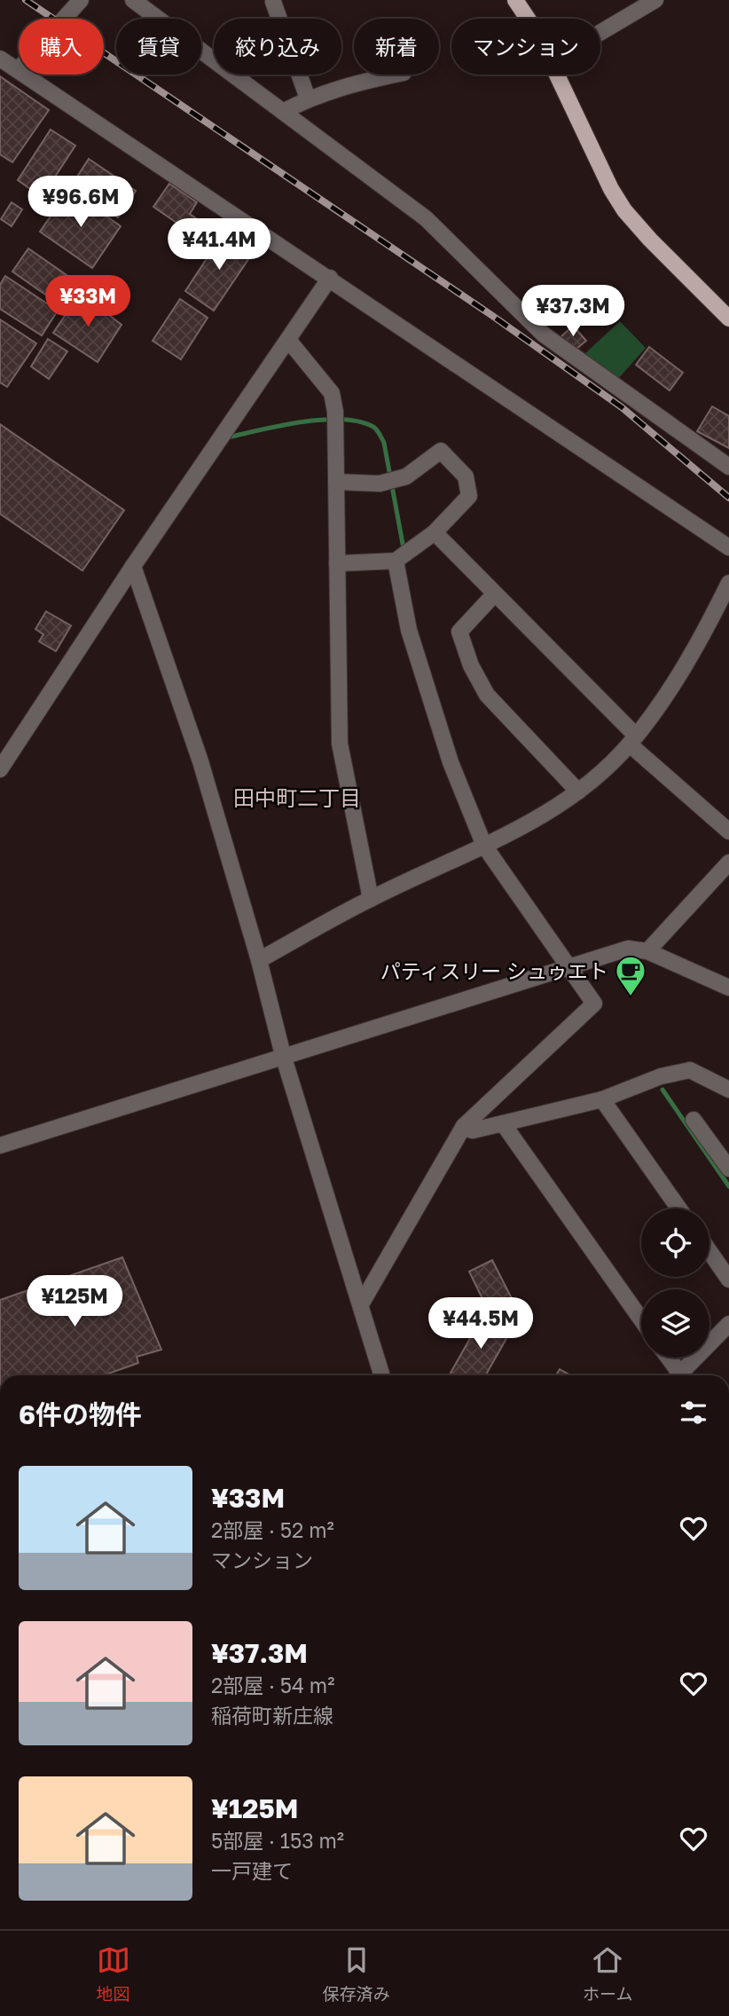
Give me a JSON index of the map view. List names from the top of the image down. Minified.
{"districts":["田中町二丁目"],"places":{"cafe":["パティスリー シュゥエト"]},"page":{"chip":["購入","賃貸","絞り込み","新着","マンション"],"price":["¥96.6M","¥41.4M","¥33M","¥37.3M","¥125M","¥44.5M"],"heading":"6件の物件","list":[{"name":"¥33M","note":"2部屋 · 52 m² · マンション"},{"name":"¥37.3M","note":"2部屋 · 54 m² · 稲荷町新庄線"},{"name":"¥125M","note":"5部屋 · 153 m² · 一戸建て"}],"tabs":["地図","保存済み","ホーム"]}}
